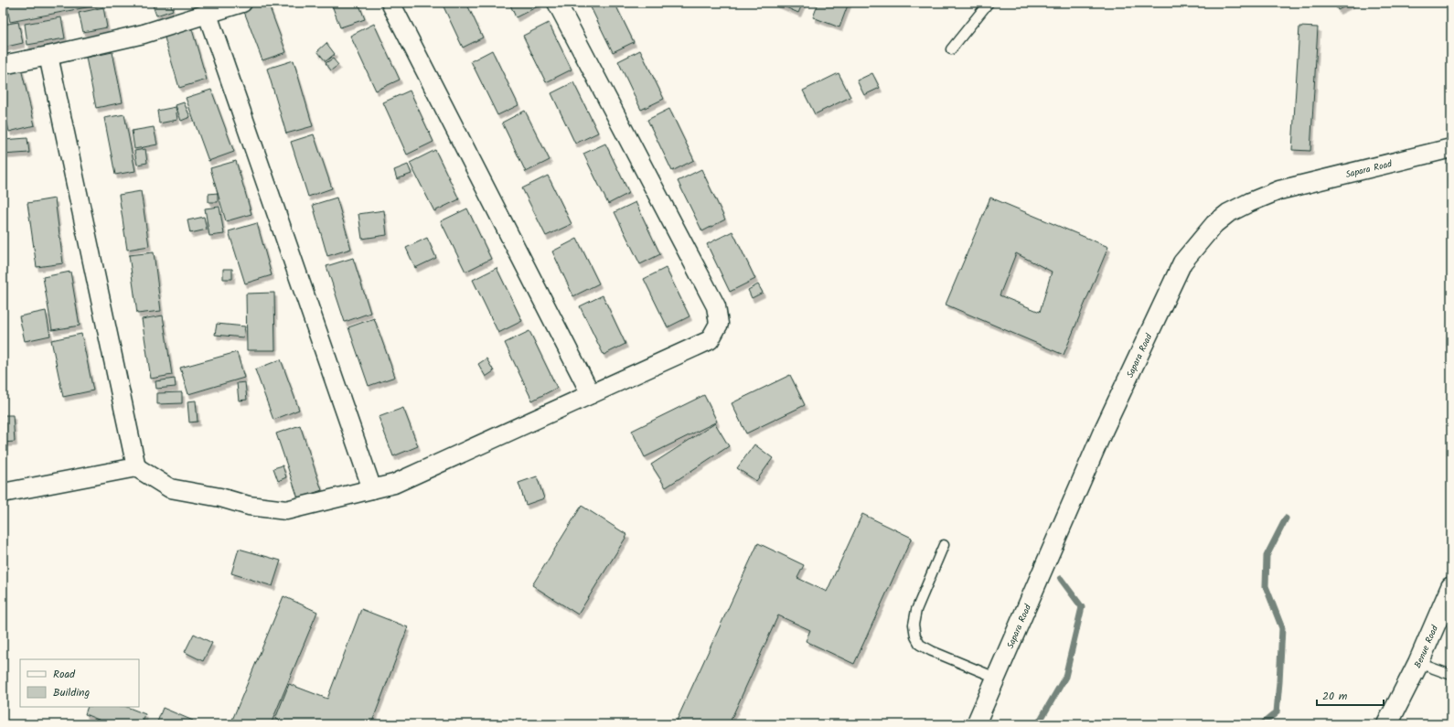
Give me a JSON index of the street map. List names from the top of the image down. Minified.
{"streets":{"street":["Sapara Road","Benue Road"]},"legend":["Road","Building"],"scale_bar":"20 m"}
